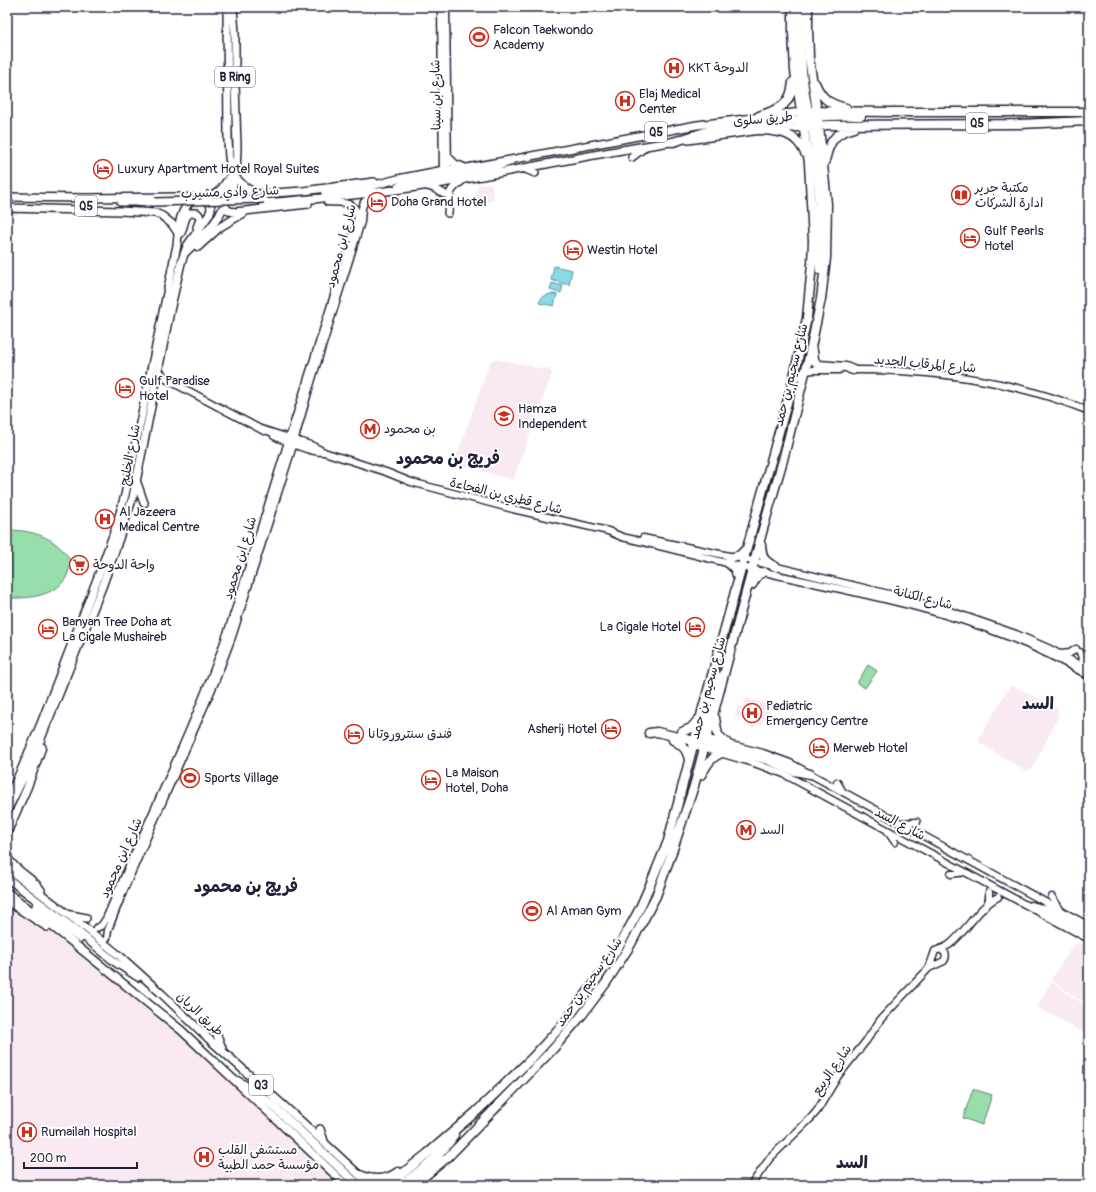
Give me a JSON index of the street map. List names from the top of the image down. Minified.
{"streets":{"highway":["طريق سلوى","Q5","شارع سحيم بن حمد"],"main road":["B Ring","شارع وادي مشيرب","شارع الخليج","طريق الريان","Q3"],"street":["شارع ابن سينا","شارع ابن محمود","شارع المرقاب الجديد","شارع قطري بن الفجاءة","شارع الكنانة","شارع السد","شارع الربيع"]},"crossings":[["B Ring","شارع وادي مشيرب"],["B Ring","شارع الخليج"],["شارع ابن سينا","طريق سلوى"],["شارع ابن سينا","شارع وادي مشيرب"],["طريق سلوى","شارع وادي مشيرب"],["طريق سلوى","شارع سحيم بن حمد"],["Q5","شارع وادي مشيرب"],["شارع وادي مشيرب","شارع ابن محمود"],["شارع وادي مشيرب","شارع الخليج"],["شارع ابن محمود","شارع قطري بن الفجاءة"],["شارع المرقاب الجديد","شارع سحيم بن حمد"],["شارع سحيم بن حمد","شارع قطري بن الفجاءة"],["شارع سحيم بن حمد","شارع الكنانة"],["شارع سحيم بن حمد","شارع السد"],["شارع الخليج","شارع قطري بن الفجاءة"],["شارع قطري بن الفجاءة","شارع الكنانة"]],"districts":["فريج بن محمود","السد","فريج بن محمود","السد"],"places":{"sports":["Falcon Taekwondo Academy","Sports Village","Al Aman Gym"],"hospital":["KKT الدوحة","Elaj Medical Center","Al Jazeera Medical Centre","Pediatric Emergency Centre","Rumailah Hospital","مستشفى القلب مؤسسة حمد الطبية"],"hotel":["Luxury Apartment Hotel Royal Suites","Doha Grand Hotel","Gulf Pearls Hotel","Westin Hotel","Gulf Paradise Hotel","La Cigale Hotel","Banyan Tree Doha at La Cigale Mushaireb","Asherij Hotel","فندق سنتروروتانا","Merweb Hotel","La Maison Hotel, Doha"],"library":["مكتبة جرير ادارة الشركات"],"school or university":["Hamza Independent"],"metro station":["بن محمود","السد"],"supermarket":["واحة الدوحة"]},"scale_bar":"200 m"}
